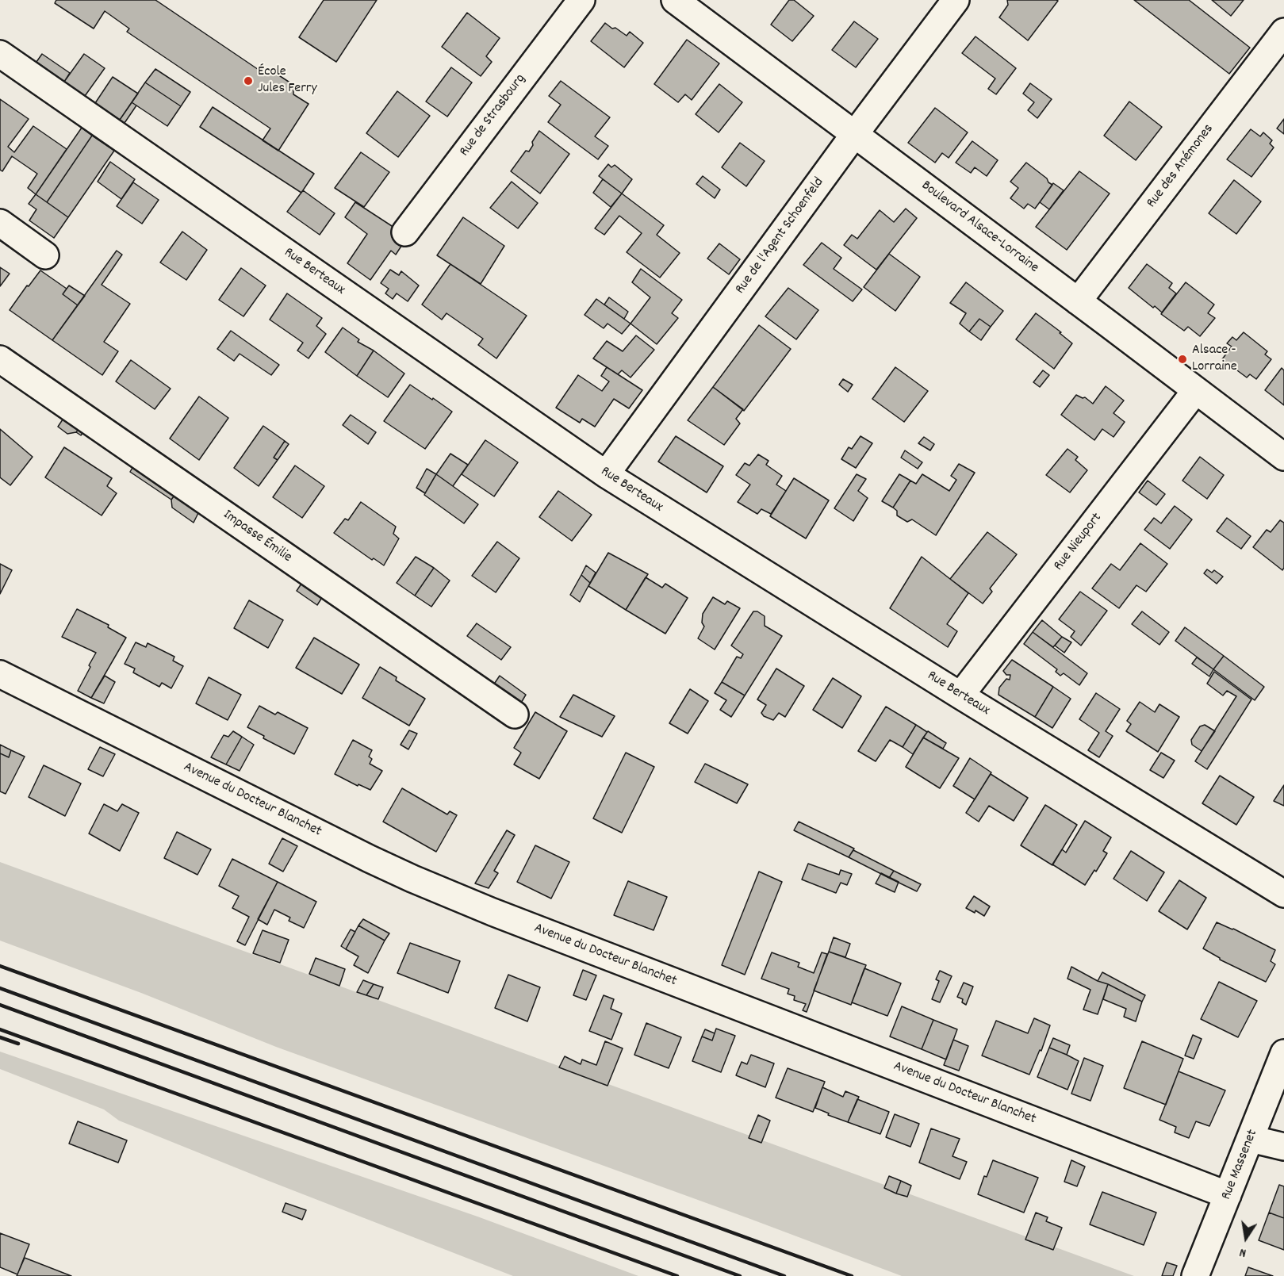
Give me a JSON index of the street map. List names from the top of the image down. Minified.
{"streets":{"street":["Rue de Strasbourg","Rue des Anémones","Boulevard Alsace-Lorraine","Rue de l'Agent Schoenfeld","Rue Berteaux","Impasse Émilie","Rue Nieuport","Avenue du Docteur Blanchet","Rue Massenet"]},"crossings":[["Rue des Anémones","Boulevard Alsace-Lorraine"],["Boulevard Alsace-Lorraine","Rue de l'Agent Schoenfeld"],["Boulevard Alsace-Lorraine","Rue Nieuport"],["Rue de l'Agent Schoenfeld","Rue Berteaux"],["Rue Berteaux","Rue Nieuport"],["Avenue du Docteur Blanchet","Rue Massenet"]],"places":["École Jules Ferry","Alsace - Lorraine"],"north":"bottom"}
